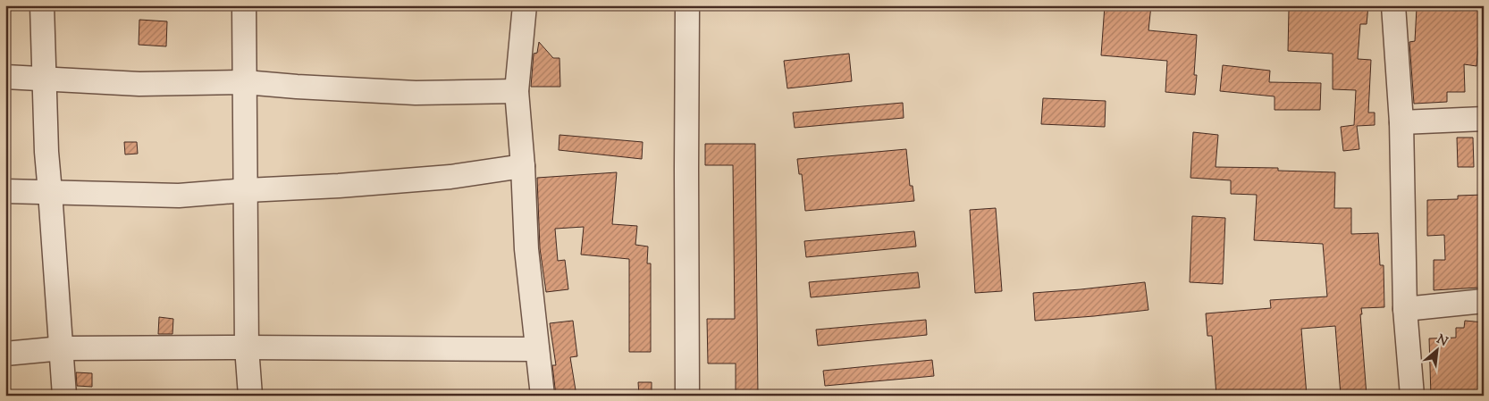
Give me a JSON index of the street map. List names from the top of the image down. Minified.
{"north":"top right"}
